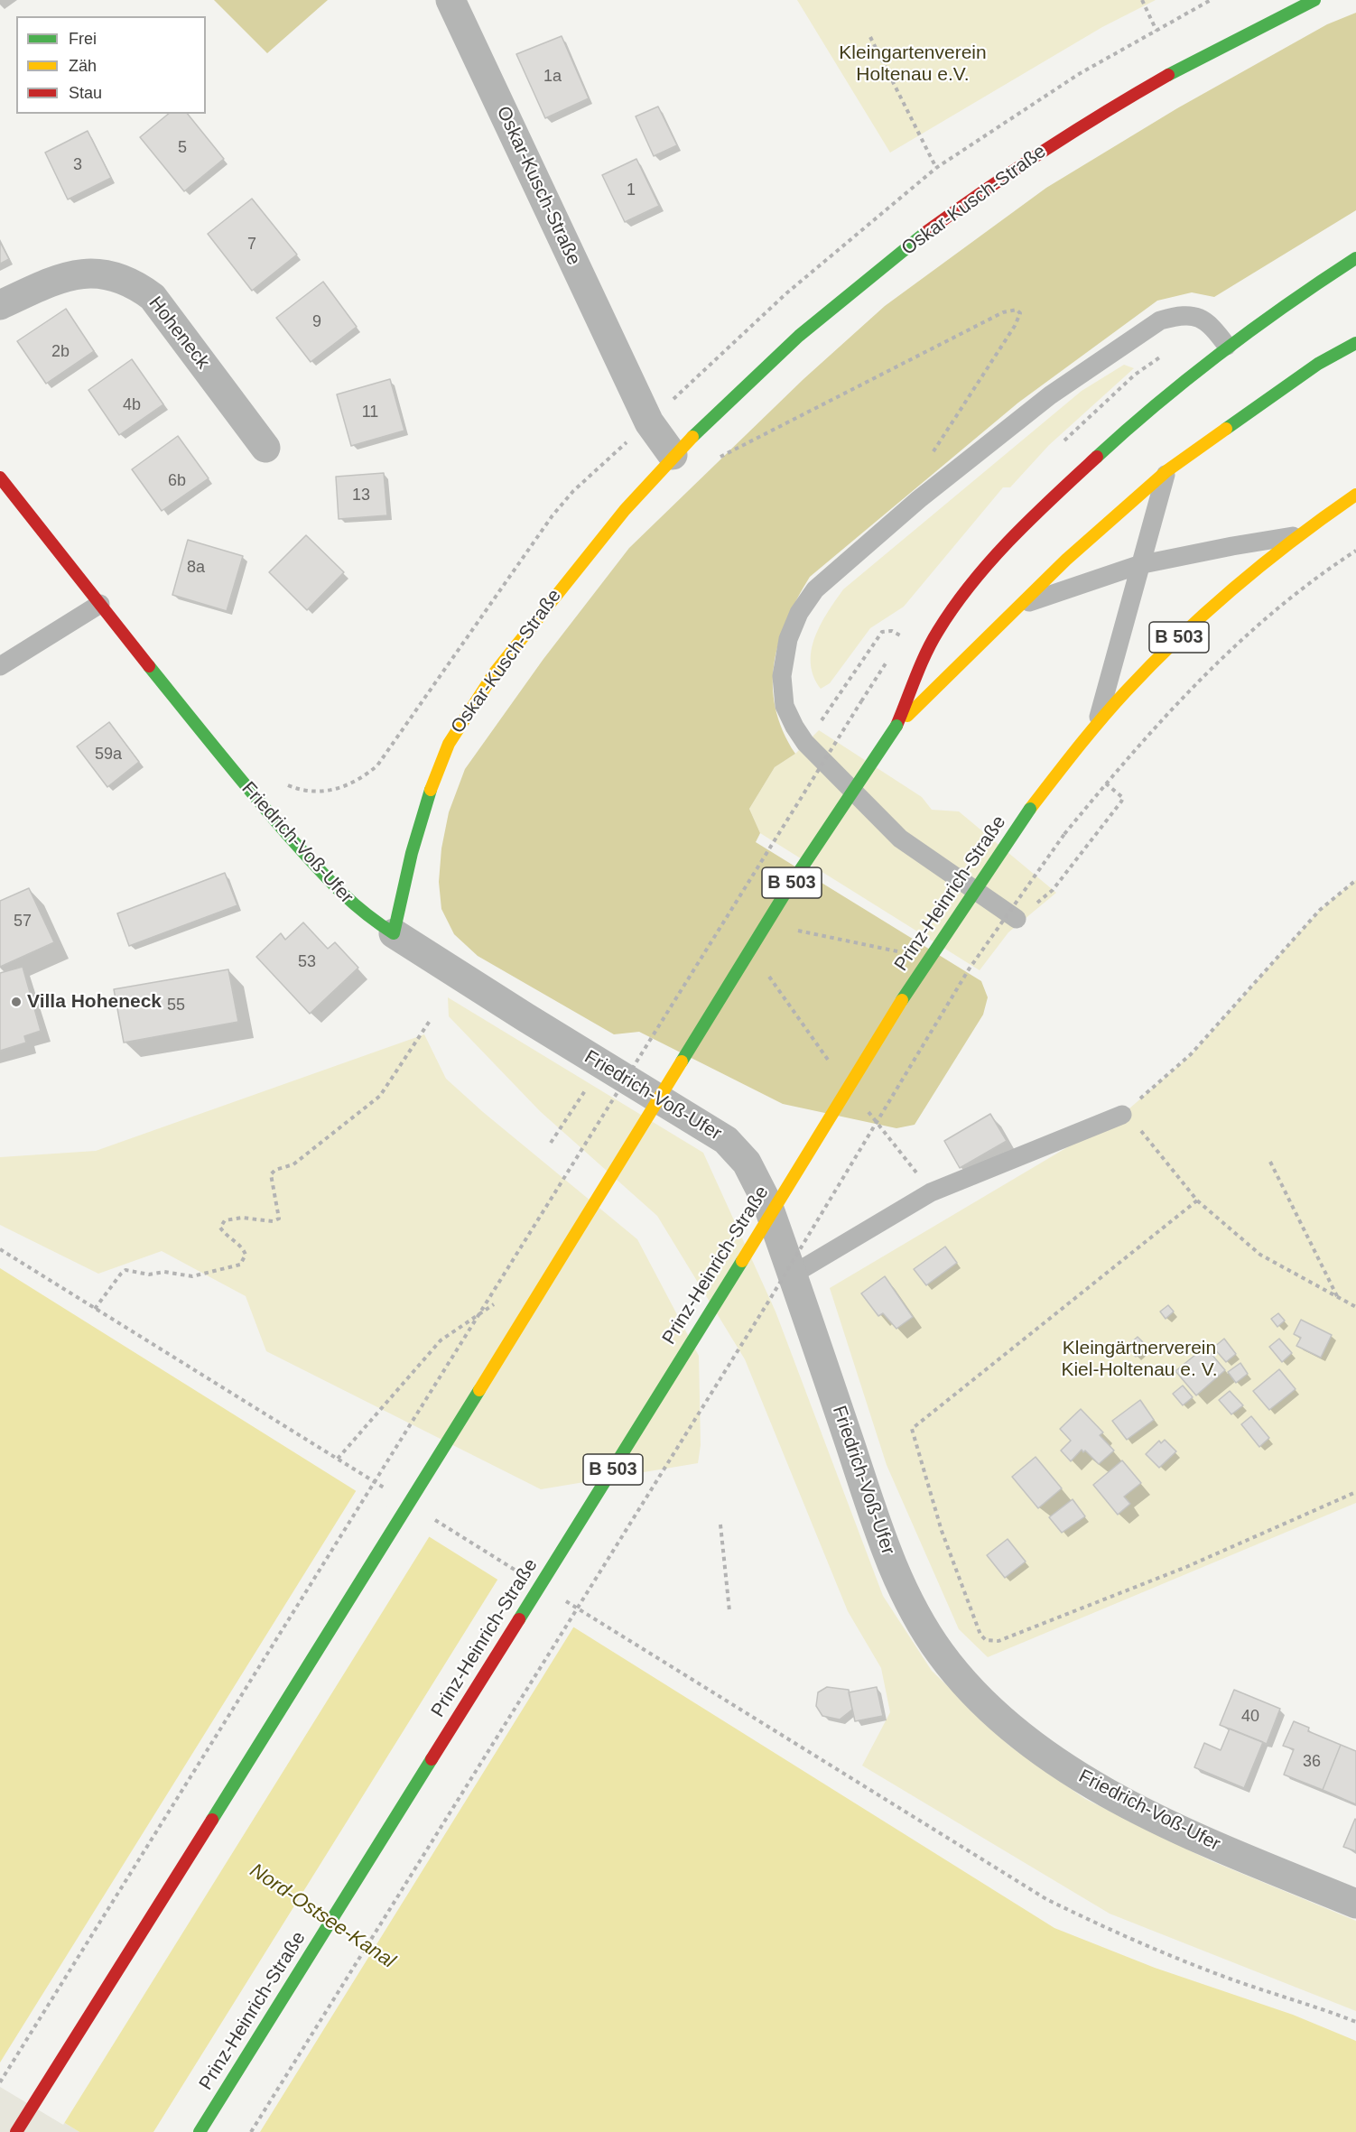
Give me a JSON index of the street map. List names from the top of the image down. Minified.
{"streets":{"main road":["Oskar-Kusch-Straße","B 503","Friedrich-Voß-Ufer","Prinz-Heinrich-Straße"],"street":["Hoheneck"]},"crossings":[["Oskar-Kusch-Straße","Friedrich-Voß-Ufer"]],"water":["Nord-Ostsee-Kanal"],"parks":["Kleingartenverein Holtenau e.V.","Kleingärtnerverein Kiel-Holtenau e. V."],"places":["Villa Hoheneck"],"house_numbers":["1a","5","3","1","7","9","2b","4b","11","6b","13","8a","59a","57","53","55","40","36"],"legend":["Frei","Zäh","Stau"]}
